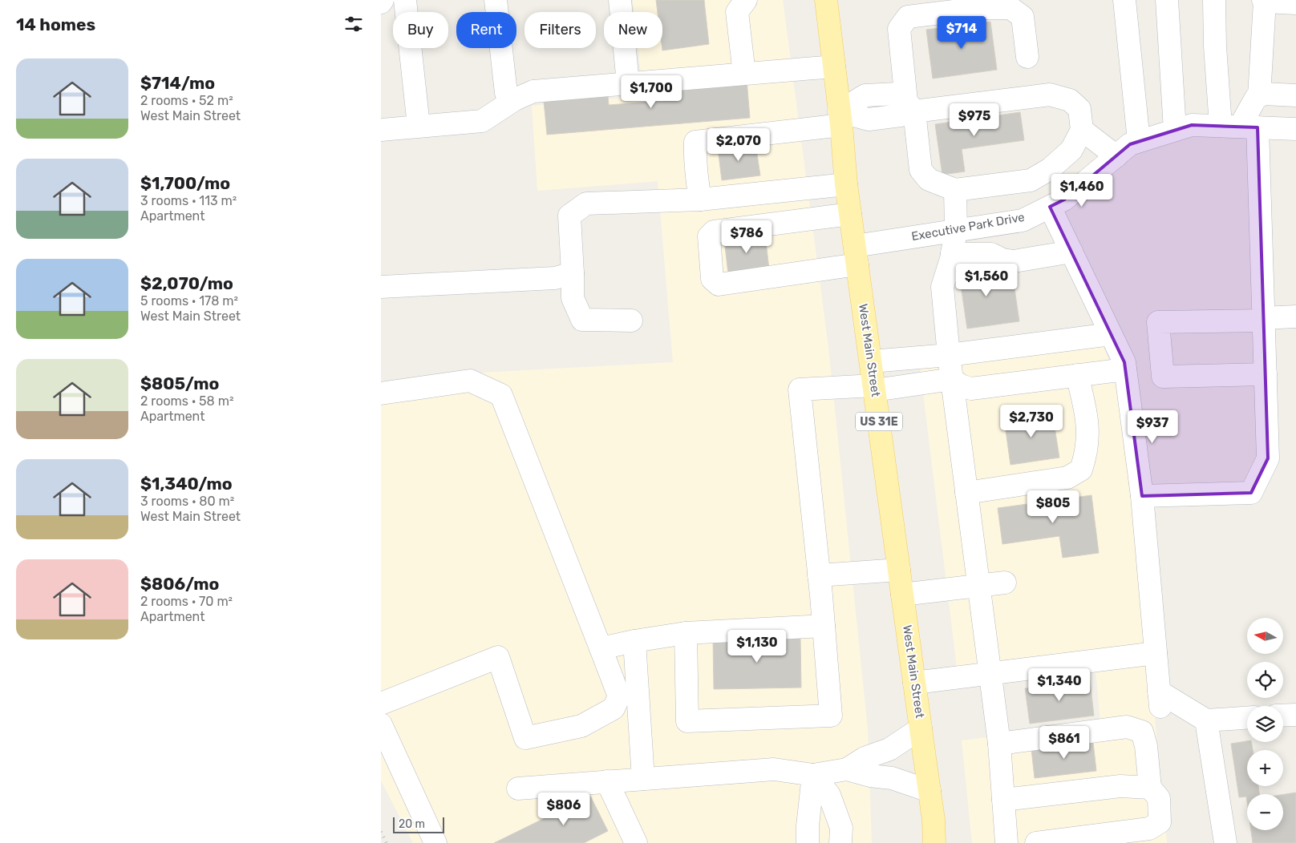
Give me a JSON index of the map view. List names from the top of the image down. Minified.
{"streets":{"main road":["West Main Street","US 31E"],"street":["Executive Park Drive"]},"crossings":[["Executive Park Drive","West Main Street"]],"scale_bar":"20 m","north":"left","page":{"heading":"14 homes","chip":["Buy","Rent","Filters","New"],"price":["$714","$1,700","$975","$2,070","$1,460","$786","$1,560","$2,730","$937","$805","$1,130","$1,340","$861","$806"],"list":[{"name":"$714/mo","note":"2 rooms · 52 m² · West Main Street"},{"name":"$1,700/mo","note":"3 rooms · 113 m² · Apartment"},{"name":"$2,070/mo","note":"5 rooms · 178 m² · West Main Street"},{"name":"$805/mo","note":"2 rooms · 58 m² · Apartment"},{"name":"$1,340/mo","note":"3 rooms · 80 m² · West Main Street"},{"name":"$806/mo","note":"2 rooms · 70 m² · Apartment"}],"map_buttons":["+","−"],"scale":"20 m"}}
